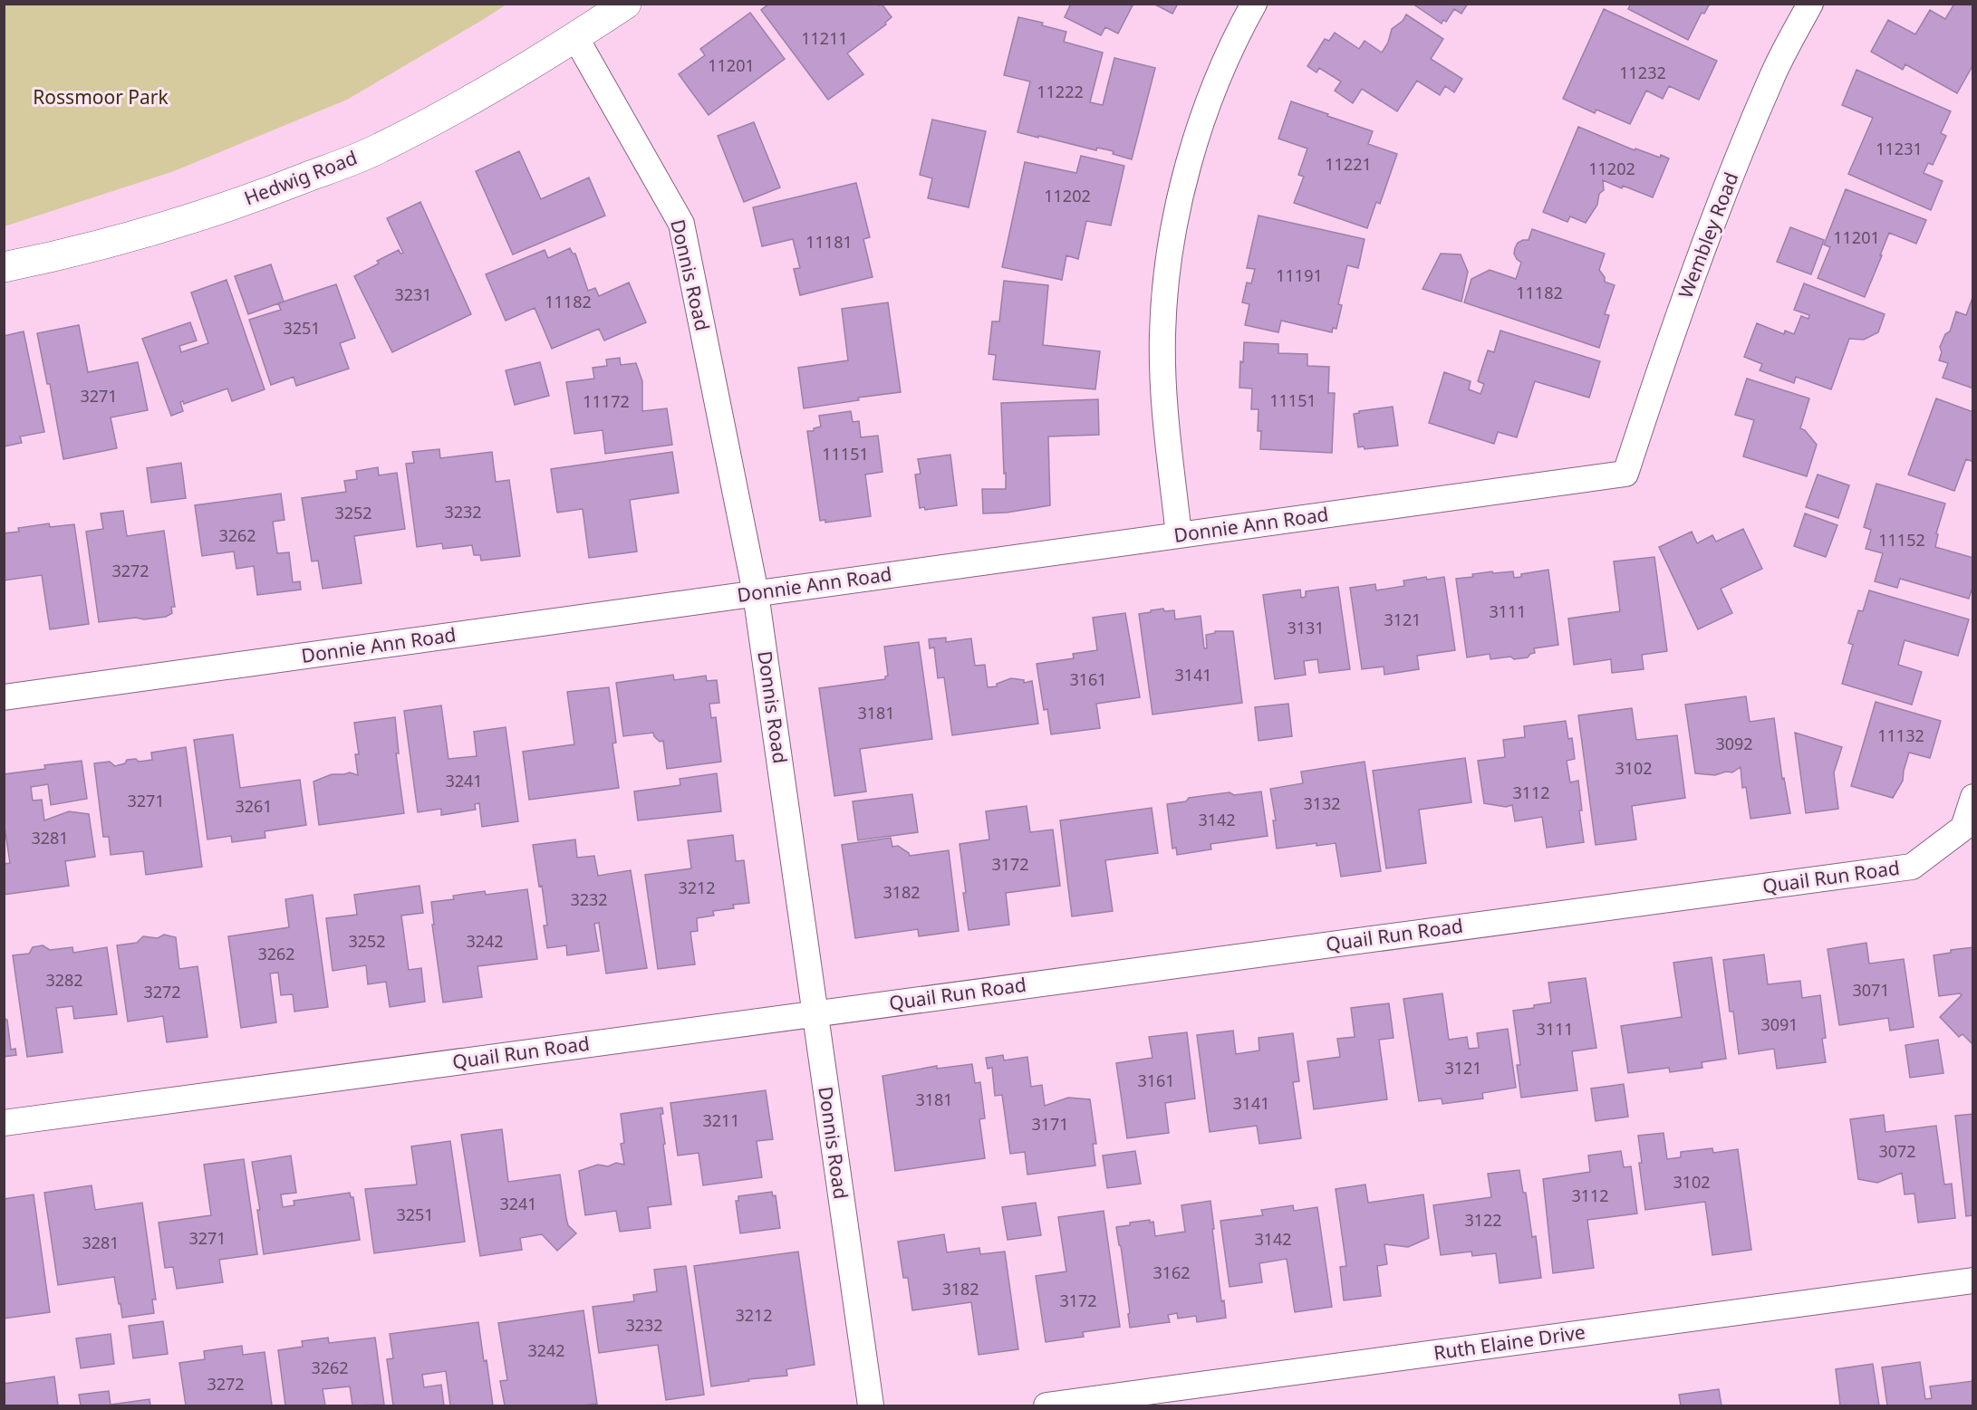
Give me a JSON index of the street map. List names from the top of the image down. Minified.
{"streets":{"street":["Hedwig Road","Wembley Road","Donnis Road","Donnie Ann Road","Quail Run Road","Ruth Elaine Drive"]},"crossings":[["Hedwig Road","Donnis Road"],["Wembley Road","Donnie Ann Road"],["Donnis Road","Donnie Ann Road"],["Donnis Road","Quail Run Road"]],"parks":["Rossmoor Park"],"house_numbers":["11211","11201","11232","11222","11231","11221","11202","11202","11201","11181","11191","11182","3231","11182","3251","3271","11151","11172","11151","3232","3252","3262","11152","3272","3111","3121","3131","3141","3161","3181","11132","3092","3102","3241","3112","3271","3132","3261","3142","3281","3172","3212","3182","3232","3252","3242","3262","3282","3071","3272","3091","3111","3121","3161","3181","3141","3211","3171","3072","3102","3112","3241","3251","3122","3271","3142","3281","3162","3182","3172","3212","3232","3242","3262","3272"]}
